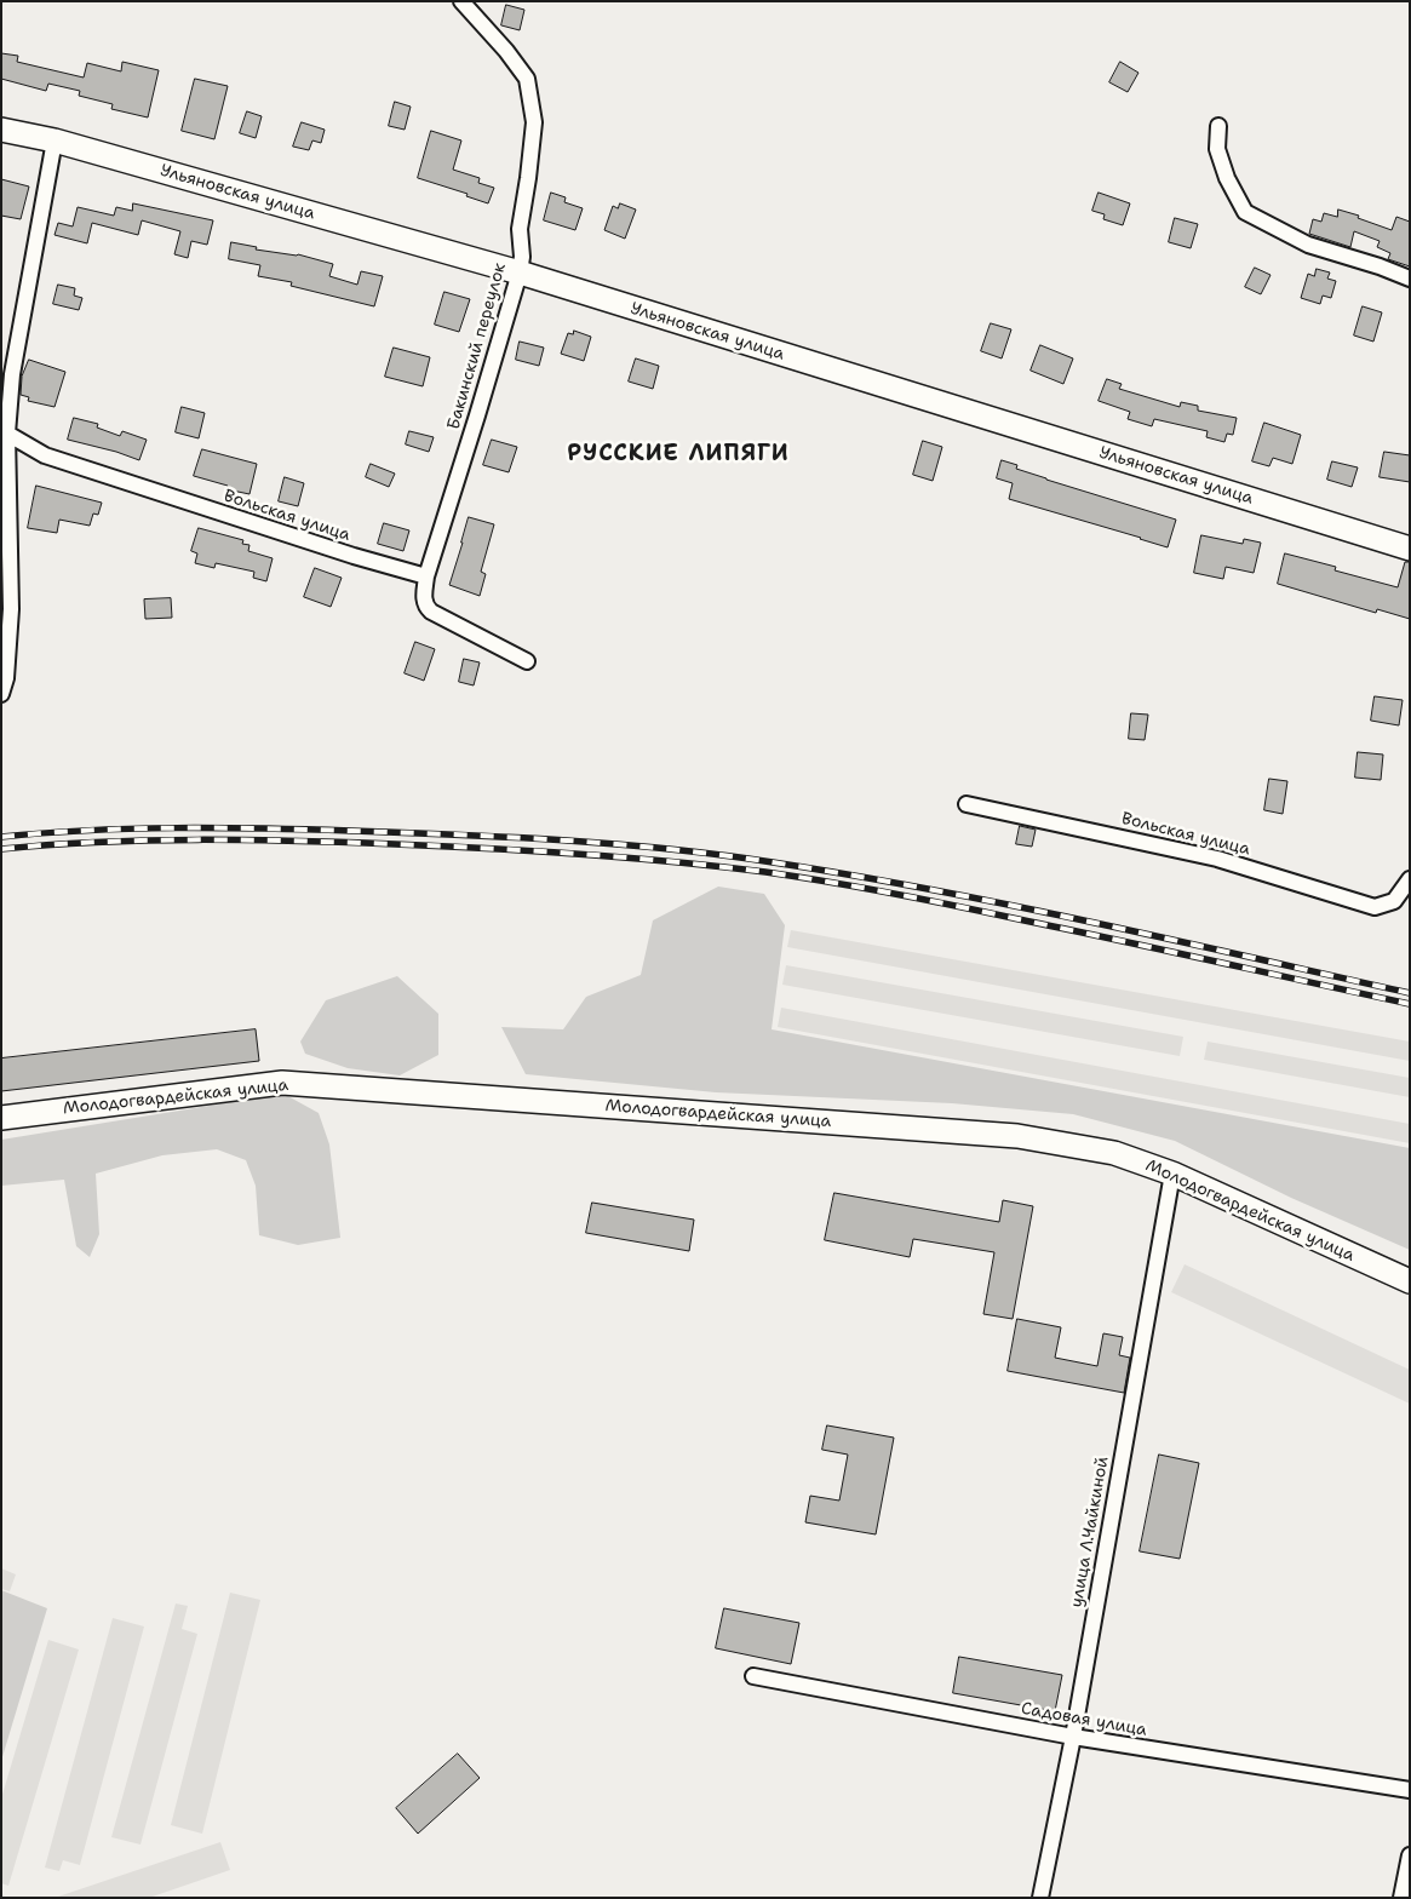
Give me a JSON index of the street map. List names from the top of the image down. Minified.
{"streets":{"street":["Ульяновская улица","Бакинский переулок","Вольская улица","Молодогвардейская улица","улица Л.Чайкиной","Садовая улица"]},"crossings":[["Ульяновская улица","Бакинский переулок"],["Бакинский переулок","Вольская улица"],["Молодогвардейская улица","улица Л.Чайкиной"],["улица Л.Чайкиной","Садовая улица"]],"districts":["РУССКИЕ ЛИПЯГИ"]}
